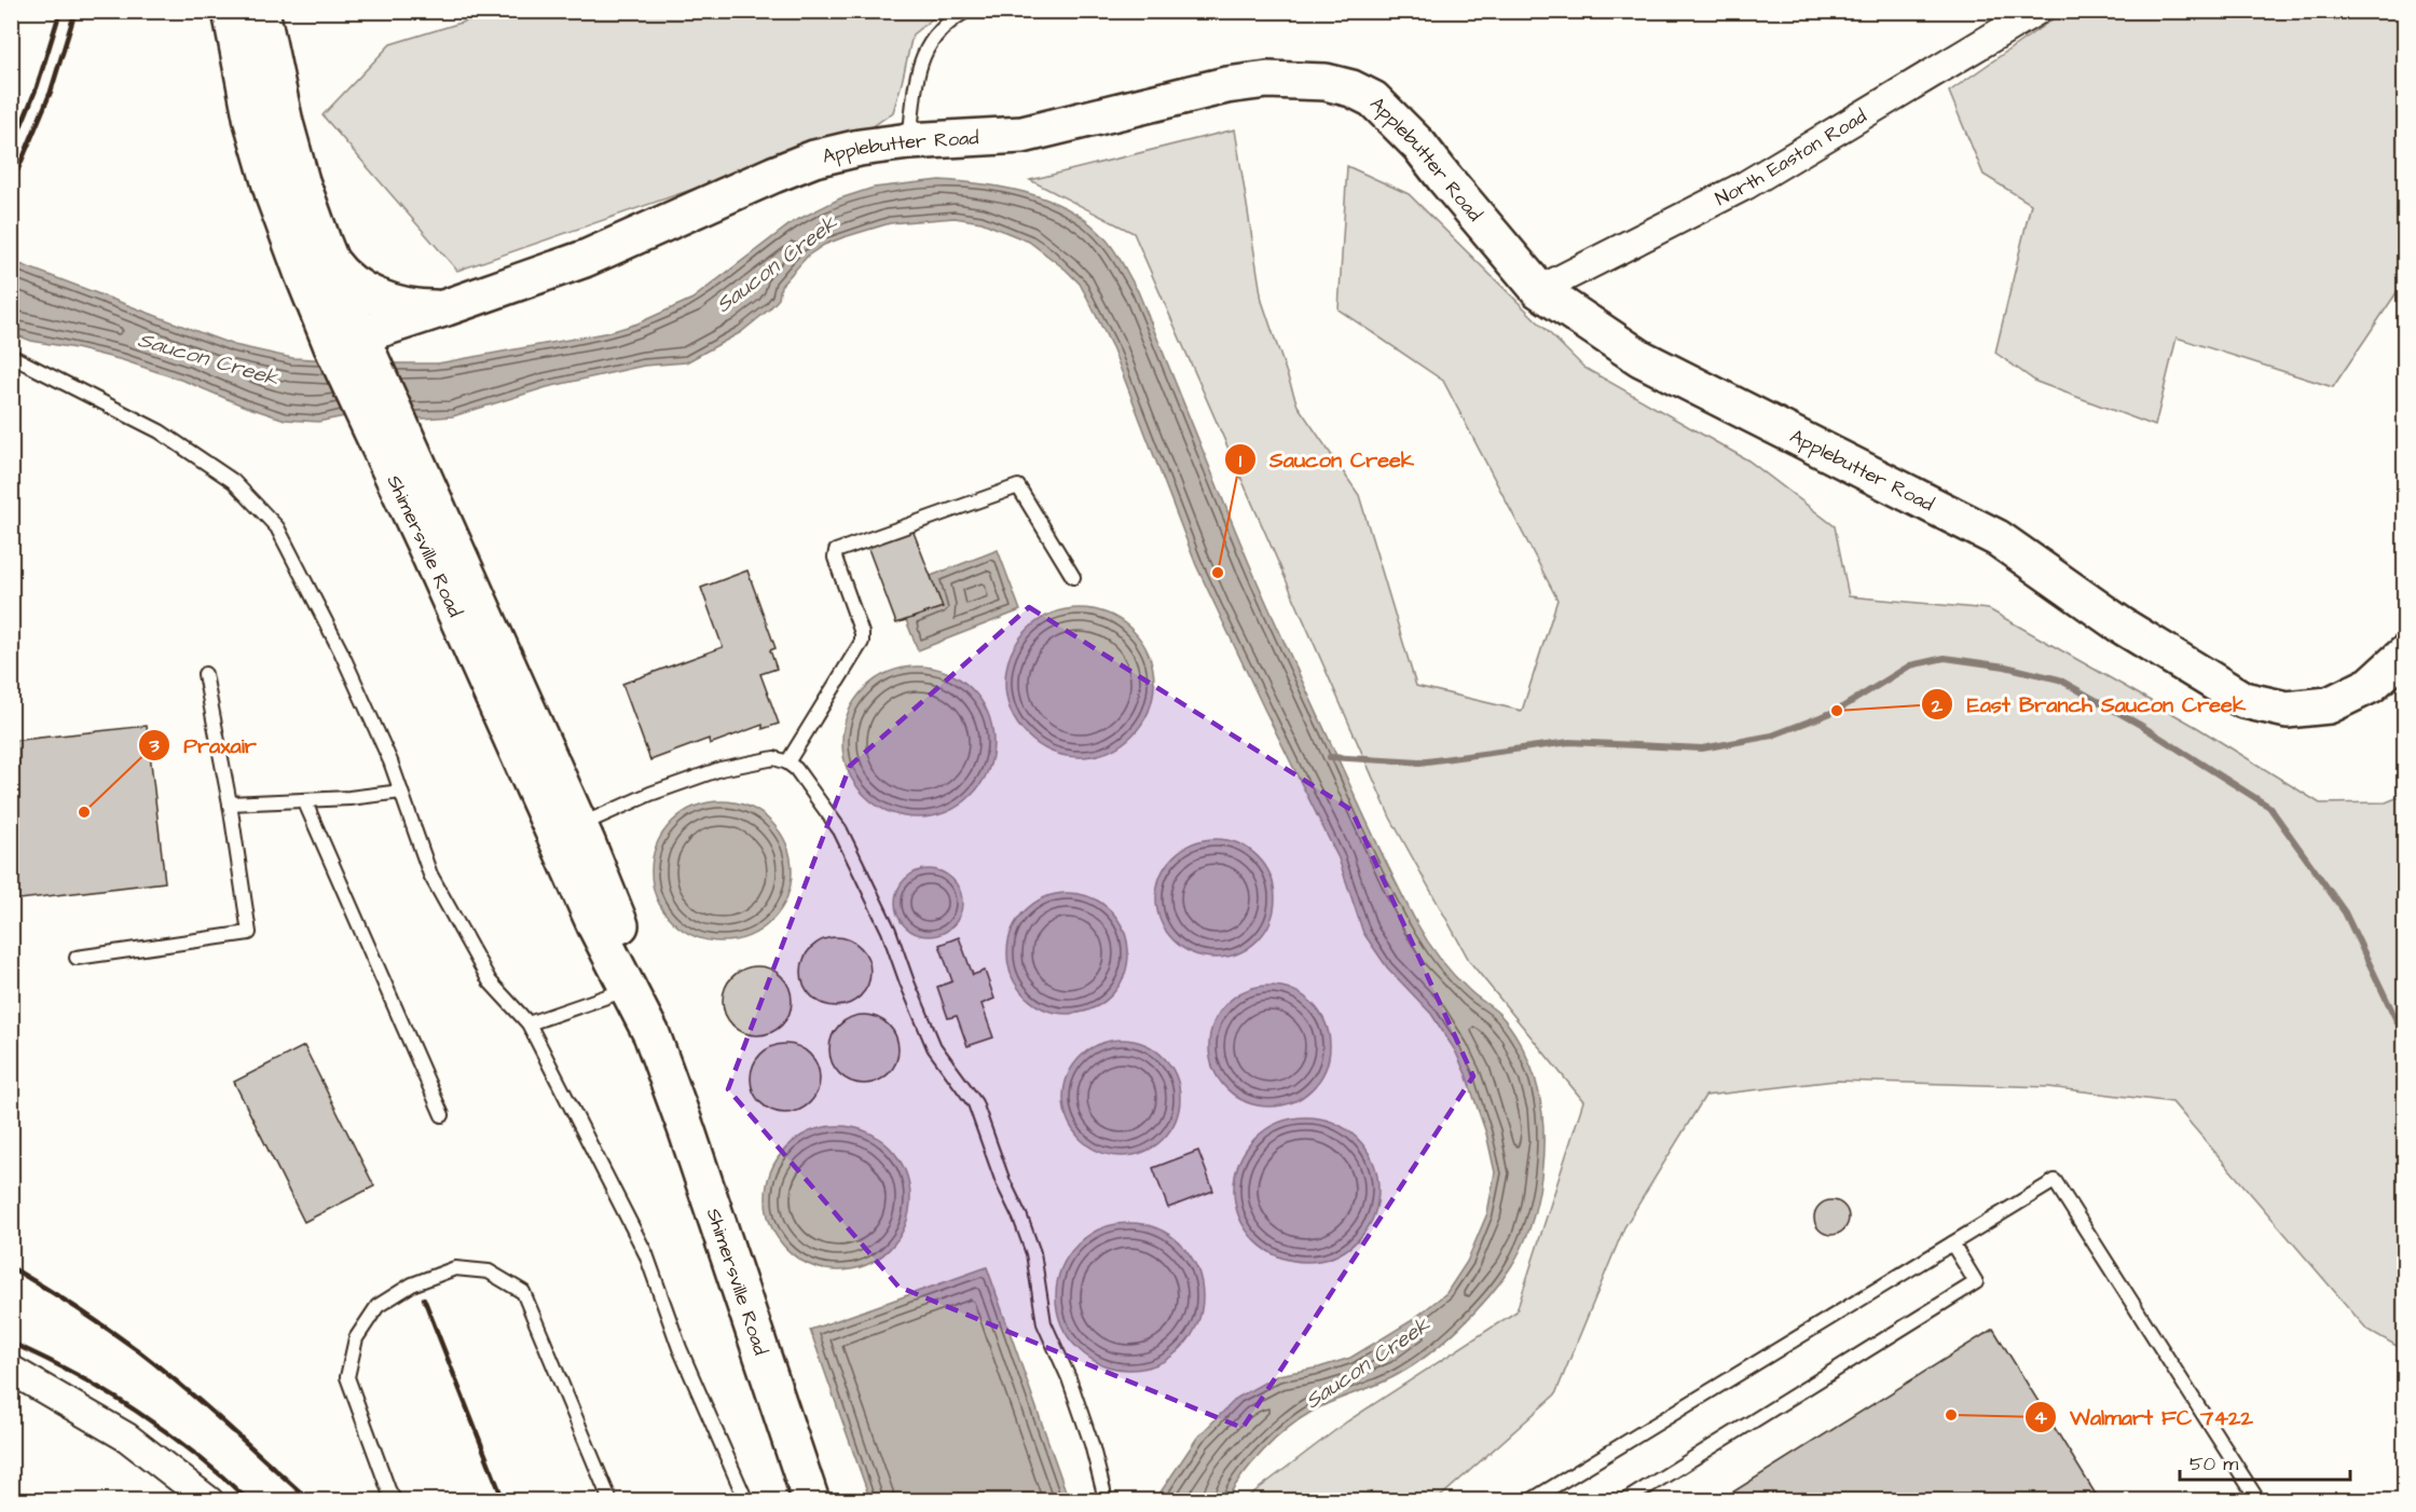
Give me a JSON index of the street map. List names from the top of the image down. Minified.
{"streets":{"street":["Applebutter Road","North Easton Road","Shimersville Road"]},"crossings":[["Applebutter Road","North Easton Road"],["Applebutter Road","Shimersville Road"]],"water":["Saucon Creek"],"places":["Saucon Creek","East Branch Saucon Creek","Praxair","Walmart FC 7422"],"scale_bar":"50 m"}
